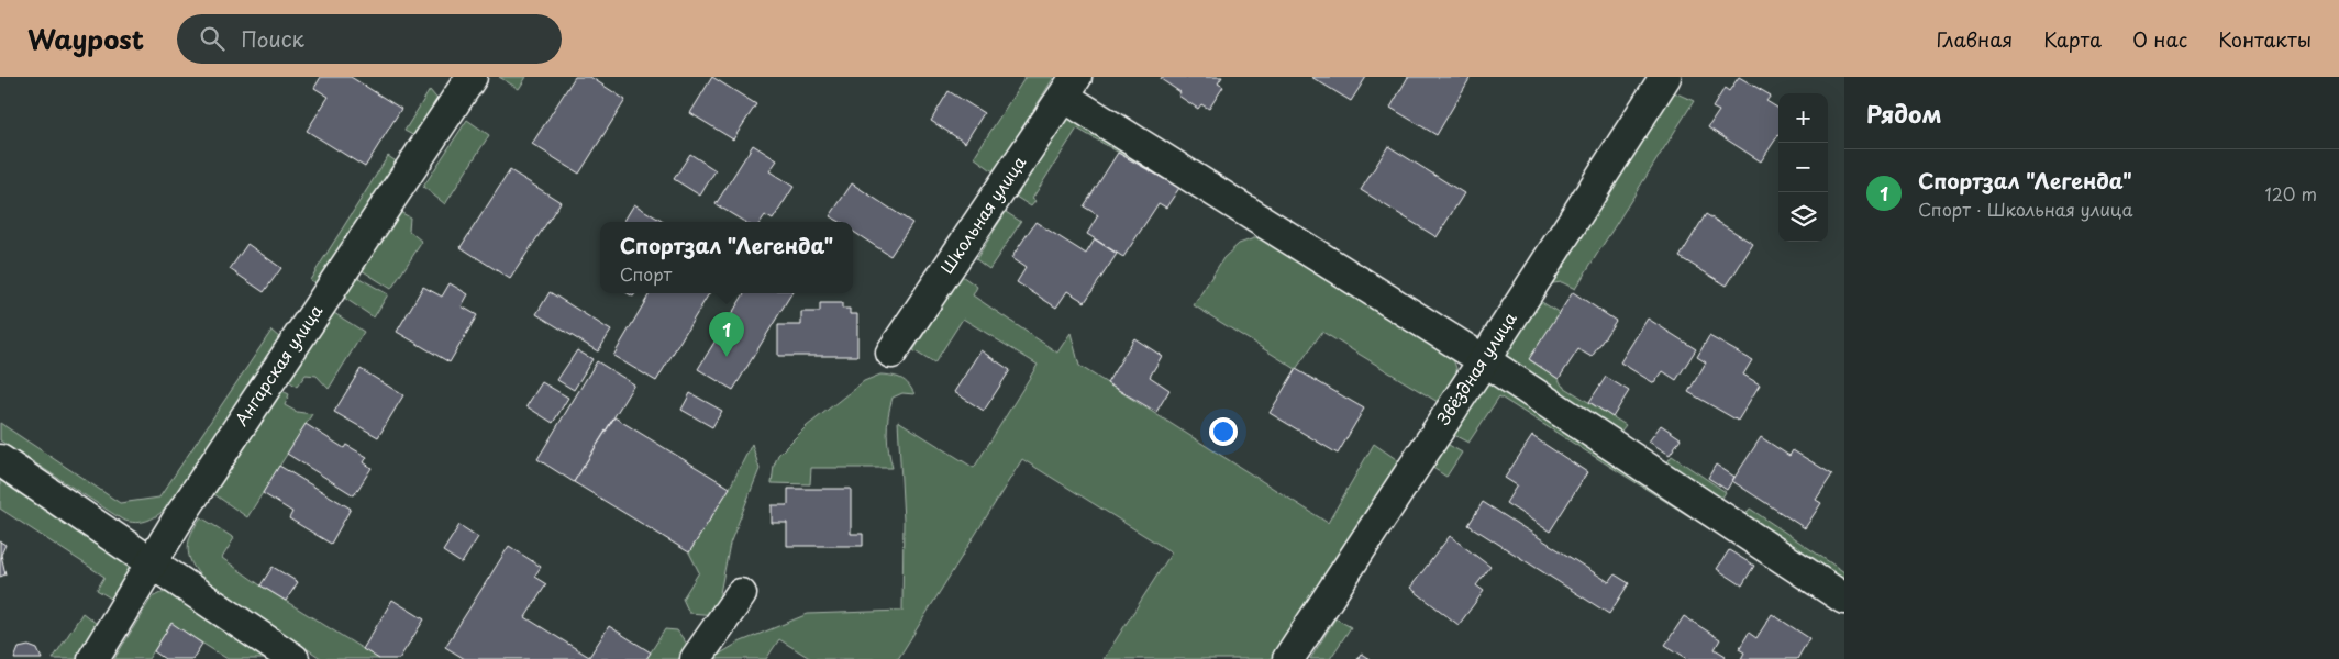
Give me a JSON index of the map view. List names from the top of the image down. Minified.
{"streets":{"street":["Школьная улица","Ангарская улица","Звёздная улица"]},"page":{"header":"Waypost","search":"Поиск","nav":["Главная","Карта","О нас","Контакты"],"heading":"Рядом","map_buttons":["+","−"],"list":[{"mark":"1","name":"Спортзал \"Легенда\"","note":"Спорт · Школьная улица","value":"120 m"}],"popup":["Спортзал \"Легенда\"","Спорт"],"pins":"1"}}
